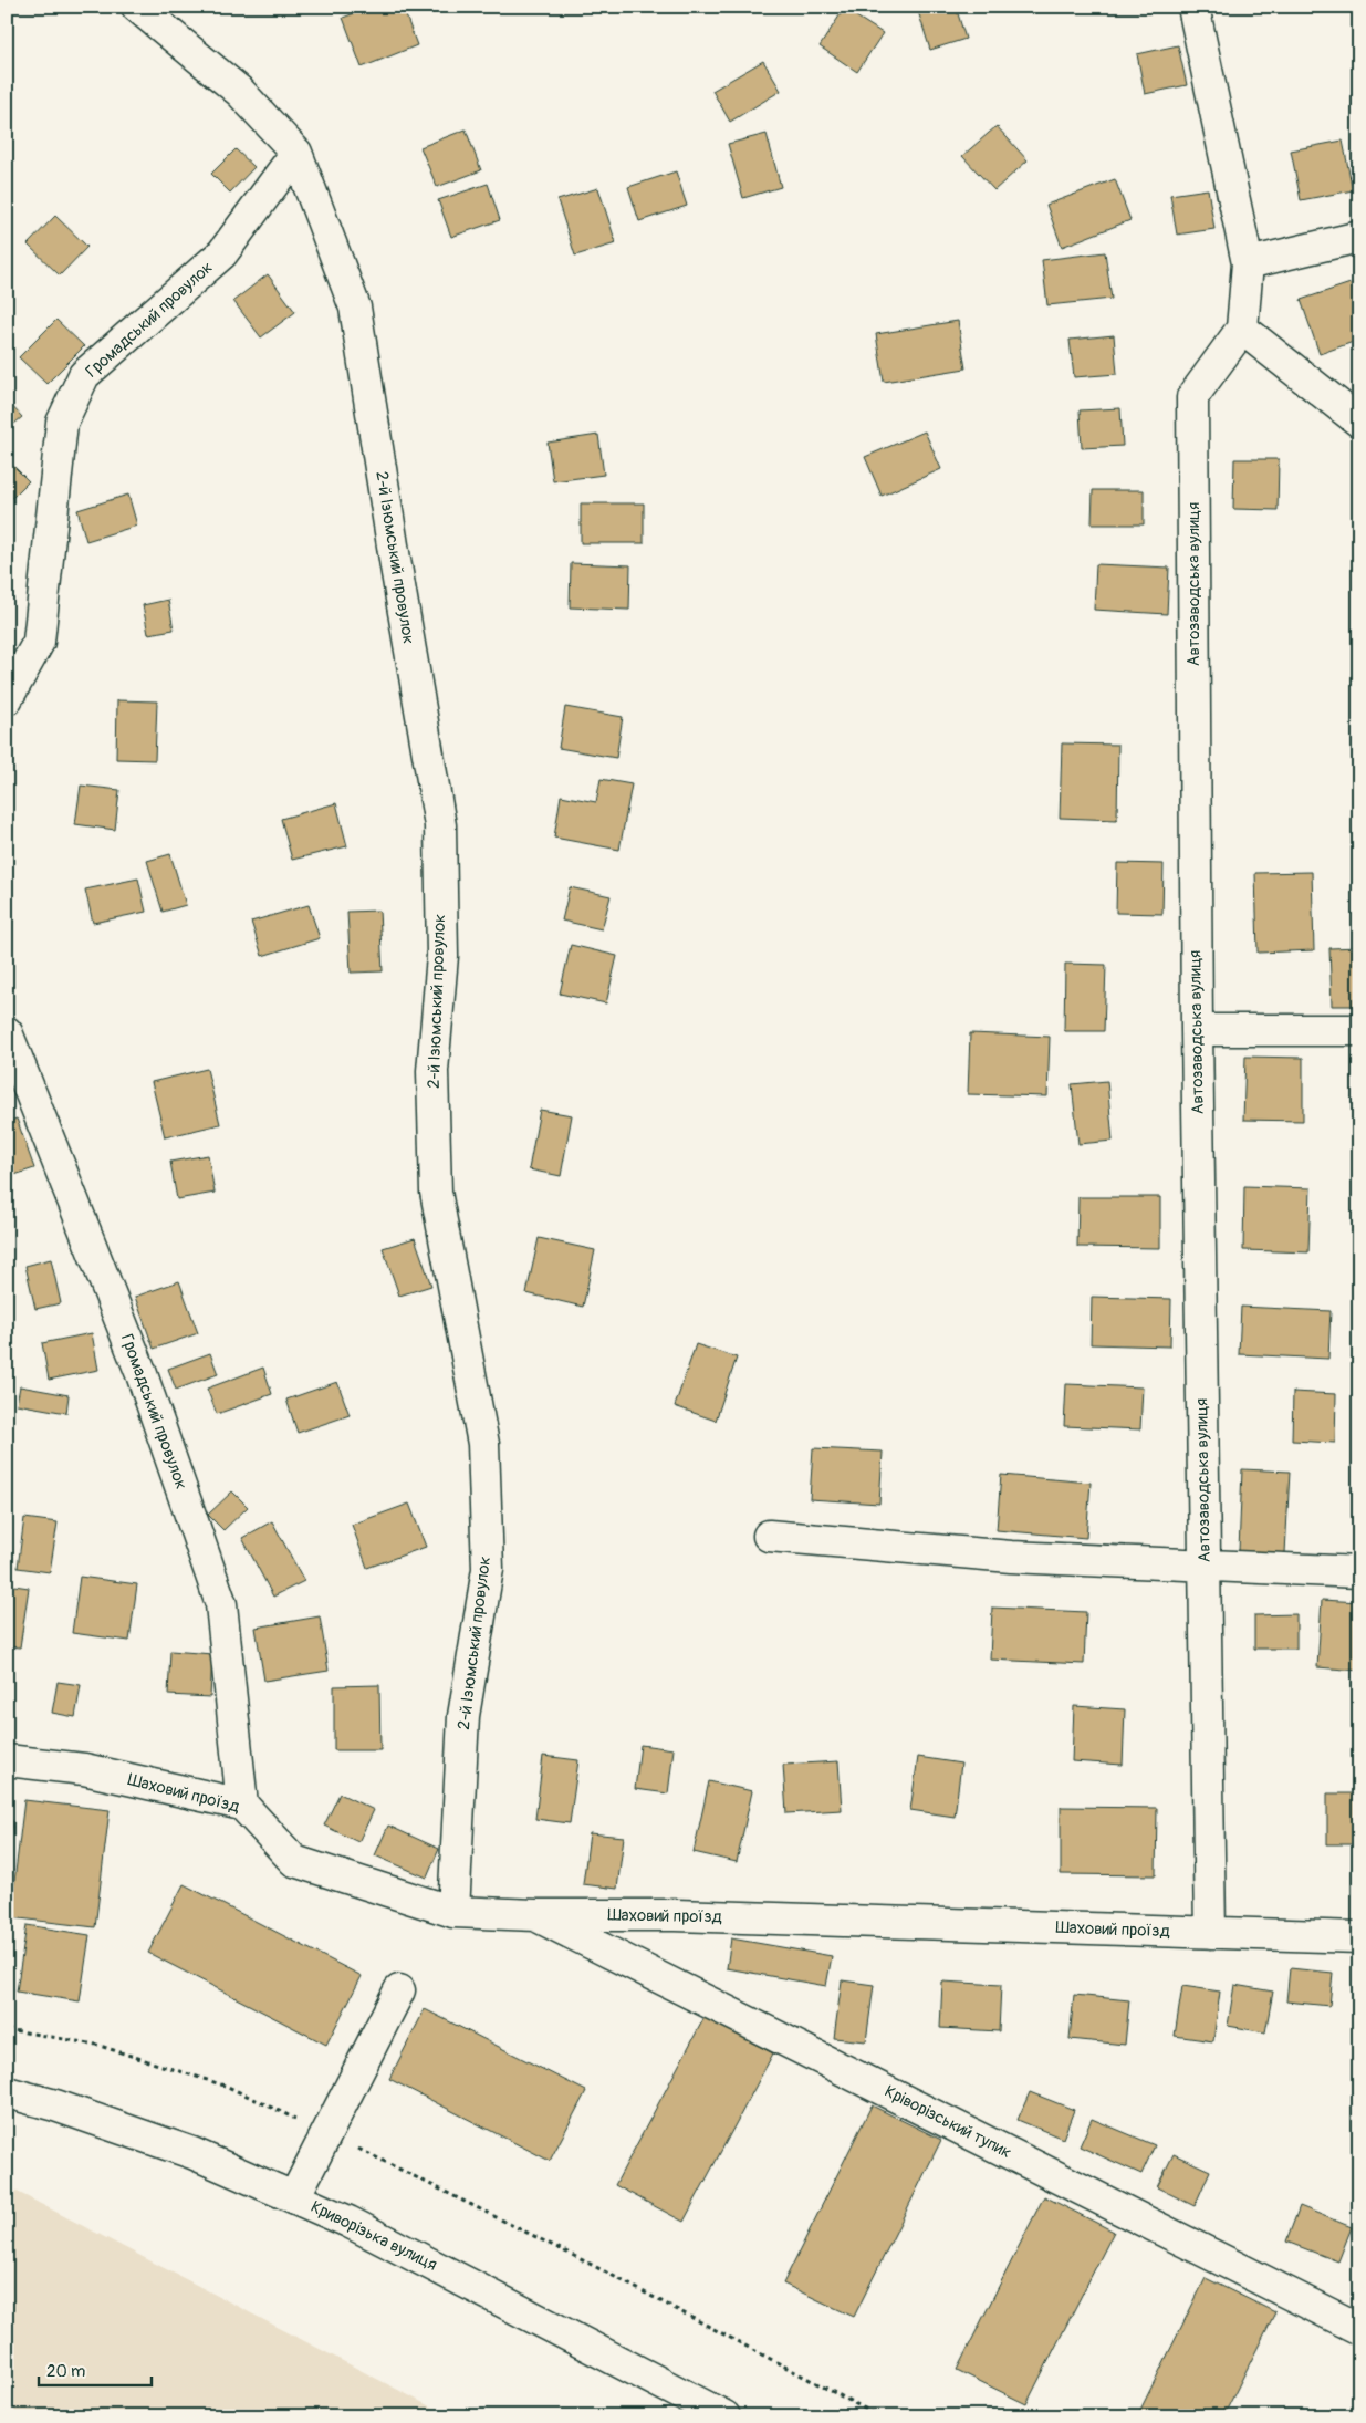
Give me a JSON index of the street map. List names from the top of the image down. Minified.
{"streets":{"street":["Громадський провулок","2-й Ізюмський провулок","Автозаводська вулиця","Шаховий проїзд","Кріворізський тупик","Криворізька вулиця"]},"crossings":[["Громадський провулок","2-й Ізюмський провулок"],["Громадський провулок","Шаховий проїзд"],["2-й Ізюмський провулок","Шаховий проїзд"],["Автозаводська вулиця","Шаховий проїзд"],["Шаховий проїзд","Кріворізський тупик"]],"scale_bar":"20 m"}
